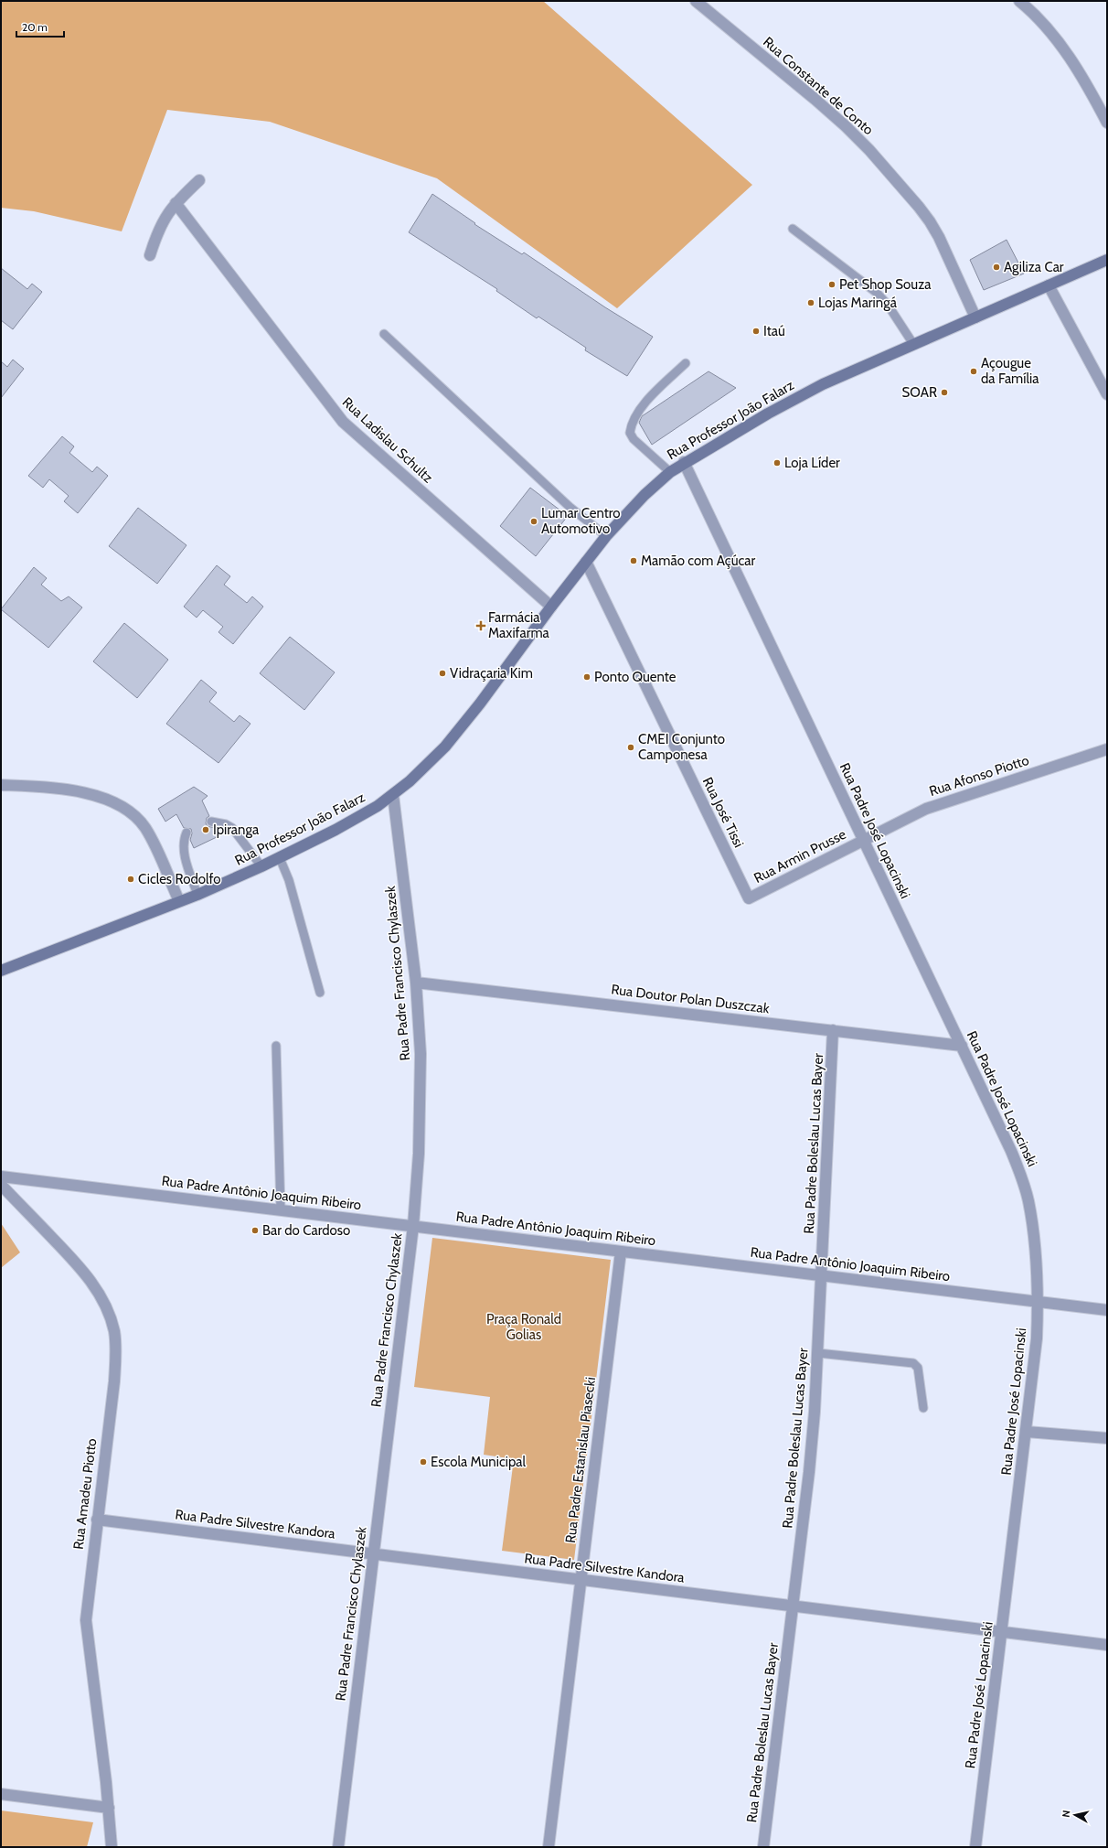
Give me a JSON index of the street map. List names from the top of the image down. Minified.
{"streets":{"main road":["Rua Professor João Falarz"],"street":["Rua Constante de Conto","Rua Ladislau Schultz","Rua Afonso Piotto","Rua José Tissi","Rua Padre José Lopacinski","Rua Armin Prusse","Rua Padre Francisco Chylaszek","Rua Doutor Polan Duszczak","Rua Padre Boleslau Lucas Bayer","Rua Padre Antônio Joaquim Ribeiro","Rua Padre Estanislau Piasecki","Rua Amadeu Piotto","Rua Padre Silvestre Kandora"]},"crossings":[["Rua Constante de Conto","Rua Professor João Falarz"],["Rua Professor João Falarz","Rua Ladislau Schultz"],["Rua Professor João Falarz","Rua José Tissi"],["Rua Professor João Falarz","Rua Padre José Lopacinski"],["Rua Professor João Falarz","Rua Padre Francisco Chylaszek"],["Rua Afonso Piotto","Rua Padre José Lopacinski"],["Rua Afonso Piotto","Rua Armin Prusse"],["Rua José Tissi","Rua Armin Prusse"],["Rua Padre José Lopacinski","Rua Armin Prusse"],["Rua Padre José Lopacinski","Rua Doutor Polan Duszczak"],["Rua Padre José Lopacinski","Rua Padre Antônio Joaquim Ribeiro"],["Rua Padre José Lopacinski","Rua Padre Silvestre Kandora"],["Rua Padre Francisco Chylaszek","Rua Doutor Polan Duszczak"],["Rua Padre Francisco Chylaszek","Rua Padre Antônio Joaquim Ribeiro"],["Rua Padre Francisco Chylaszek","Rua Padre Silvestre Kandora"],["Rua Doutor Polan Duszczak","Rua Padre Boleslau Lucas Bayer"],["Rua Padre Boleslau Lucas Bayer","Rua Padre Antônio Joaquim Ribeiro"],["Rua Padre Boleslau Lucas Bayer","Rua Padre Silvestre Kandora"],["Rua Padre Antônio Joaquim Ribeiro","Rua Padre Estanislau Piasecki"],["Rua Padre Estanislau Piasecki","Rua Padre Silvestre Kandora"],["Rua Amadeu Piotto","Rua Padre Silvestre Kandora"]],"parks":["Praça Ronald Golias"],"places":{"other":["Agiliza Car","Pet Shop Souza","Lojas Maringá","Itaú","Açougue da Família","SOAR","Loja Líder","Lumar Centro Automotivo","Mamão com Açúcar","Vidraçaria Kim","Ponto Quente","CMEI Conjunto Camponesa","Ipiranga","Cicles Rodolfo","Bar do Cardoso","Escola Municipal"],"health":["Farmácia Maxifarma"]},"scale_bar":"20 m","north":"left"}
